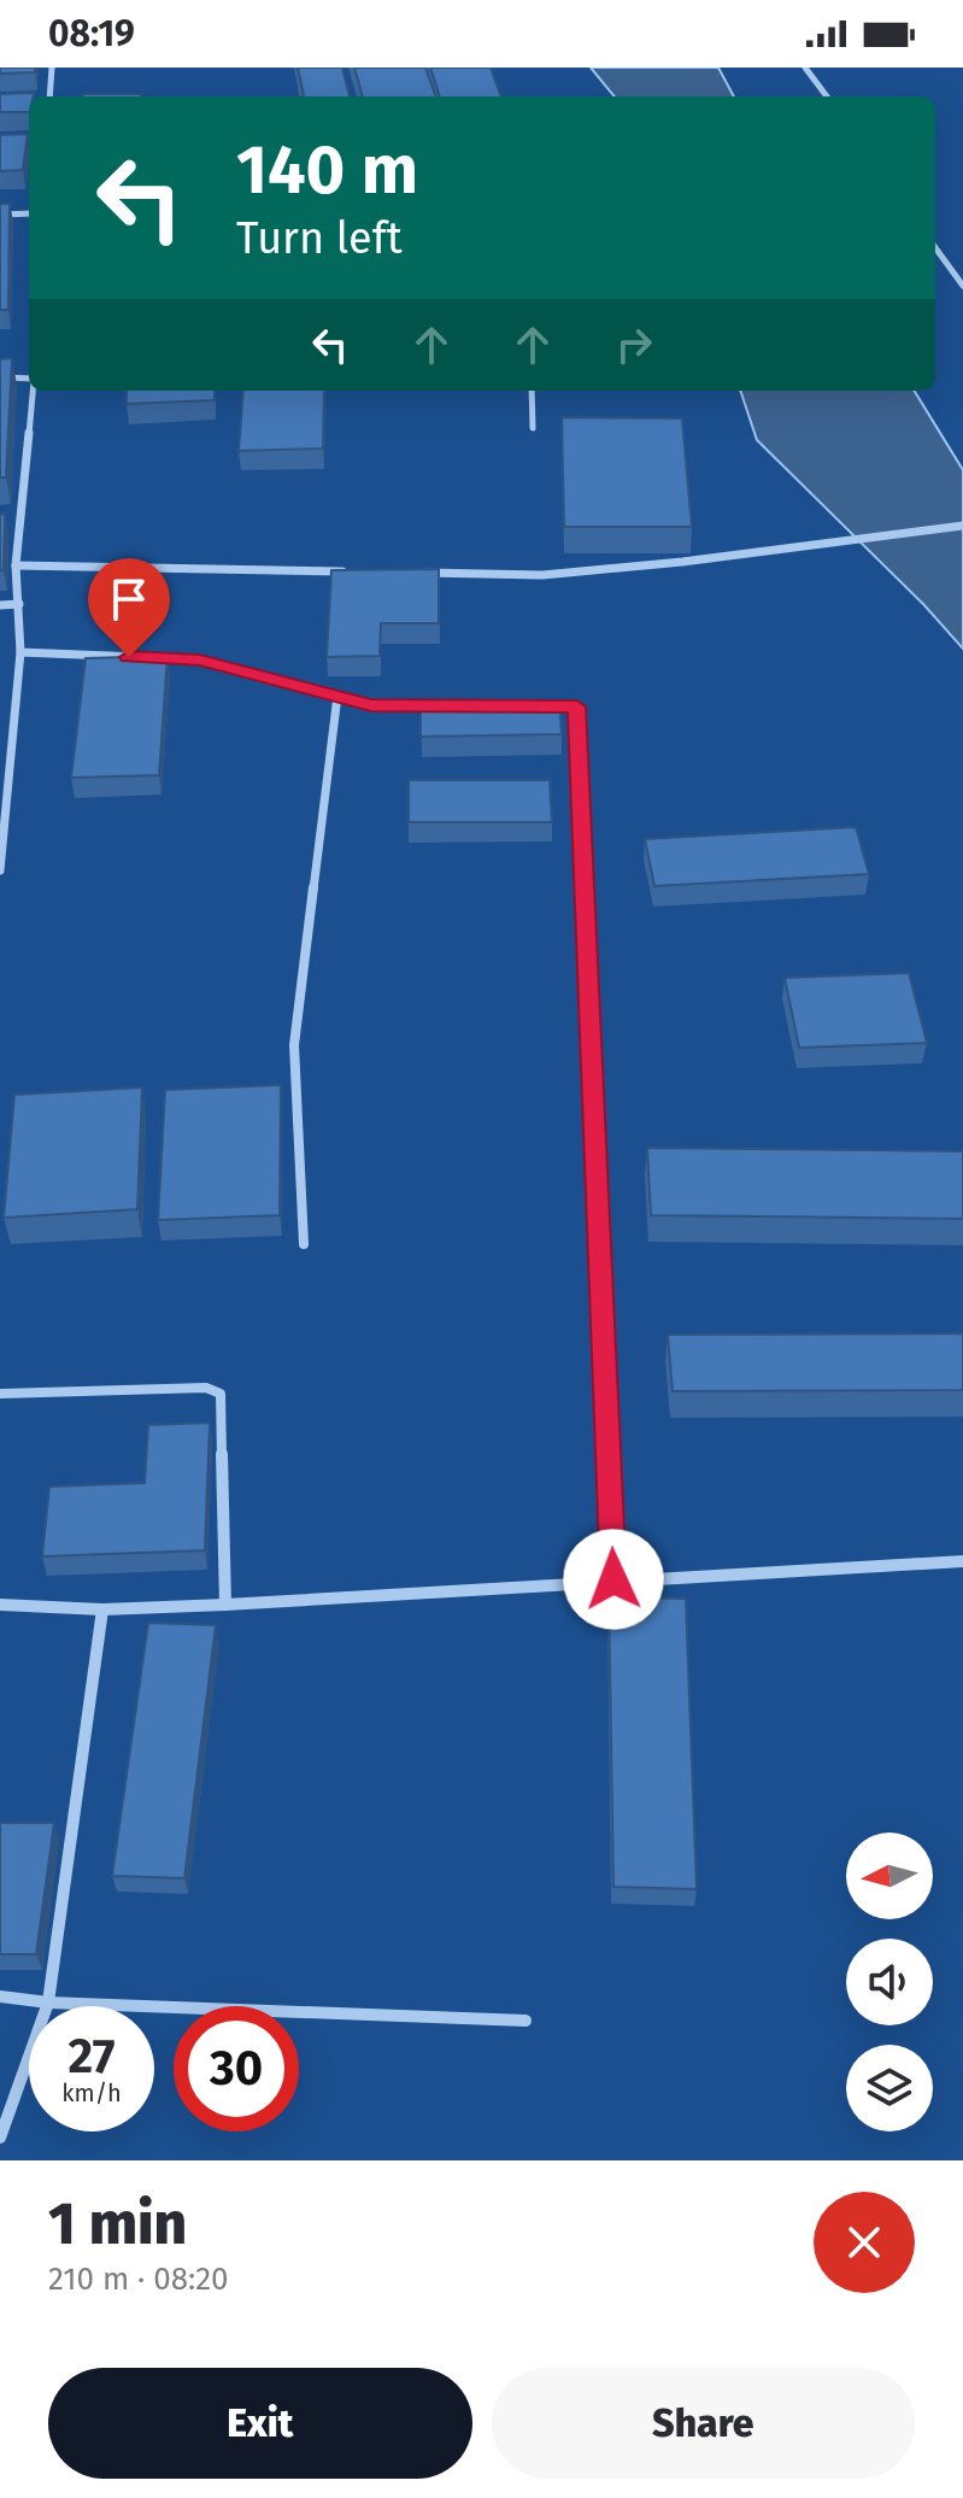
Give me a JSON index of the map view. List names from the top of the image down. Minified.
{"north":"left","page":{"status":"08:19","turn":["140 m","Turn left"],"speed":"27 km/h","limit":"30","heading":["1 min","210 m · 08:20"],"buttons":["Exit","Share"]}}
